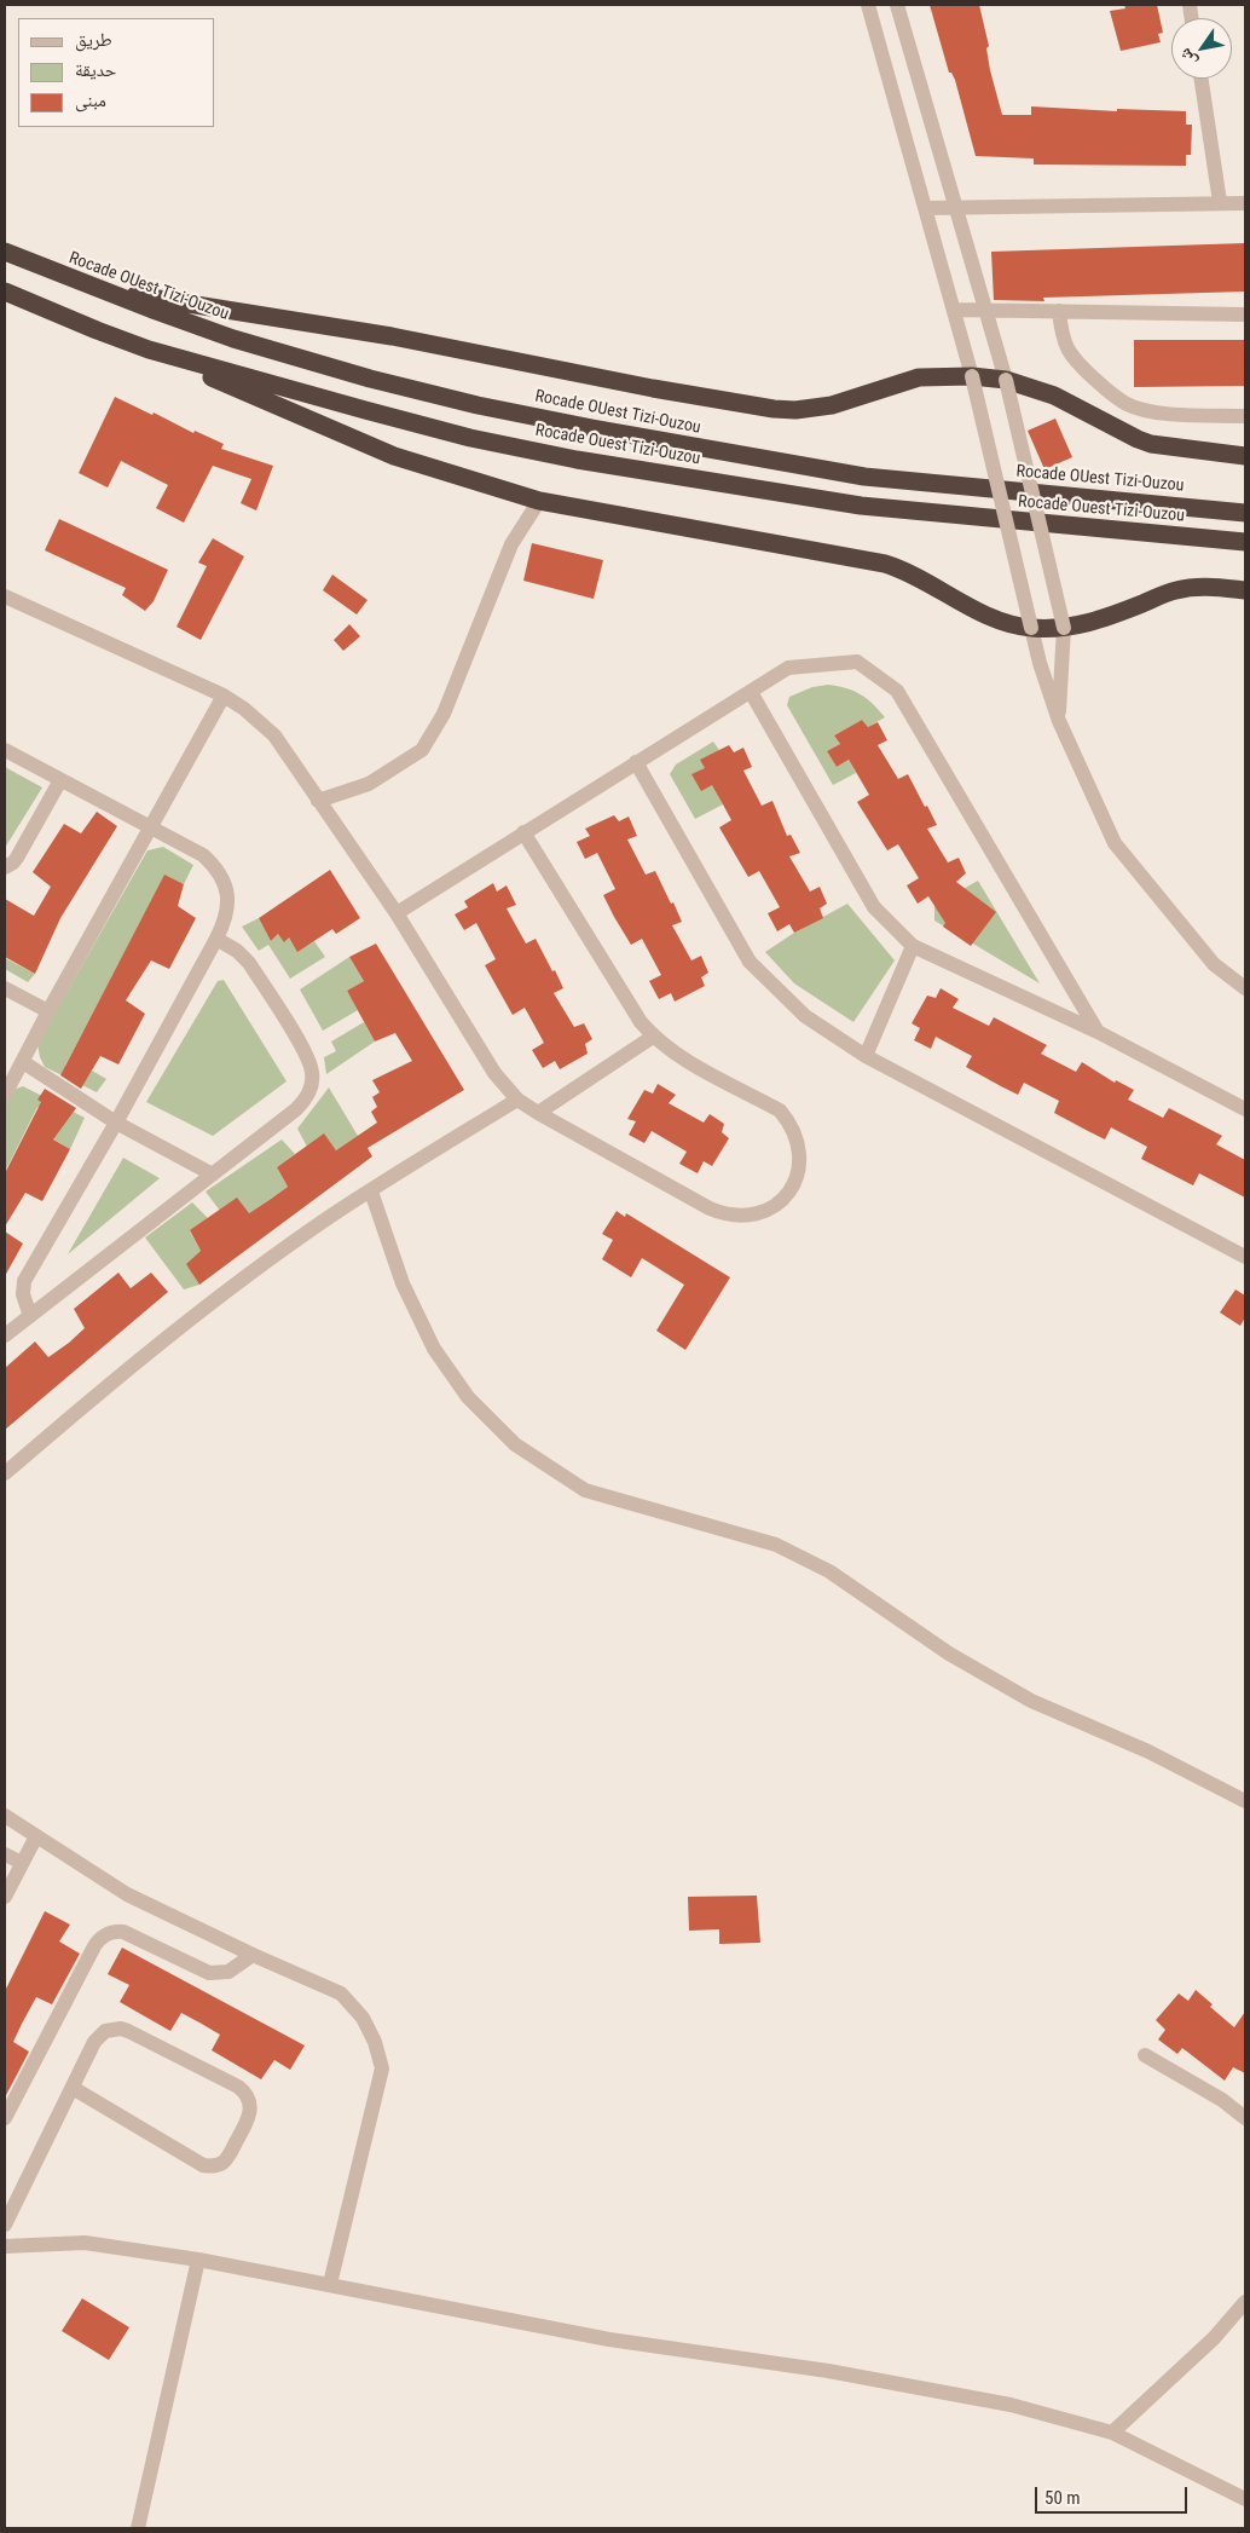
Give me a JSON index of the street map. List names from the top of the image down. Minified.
{"streets":{"highway":["Rocade OUest Tizi-Ouzou","Rocade Ouest Tizi-Ouzou"]},"legend":["طريق","حديقة","مبنى"],"scale_bar":"50 m","north":"bottom left"}
